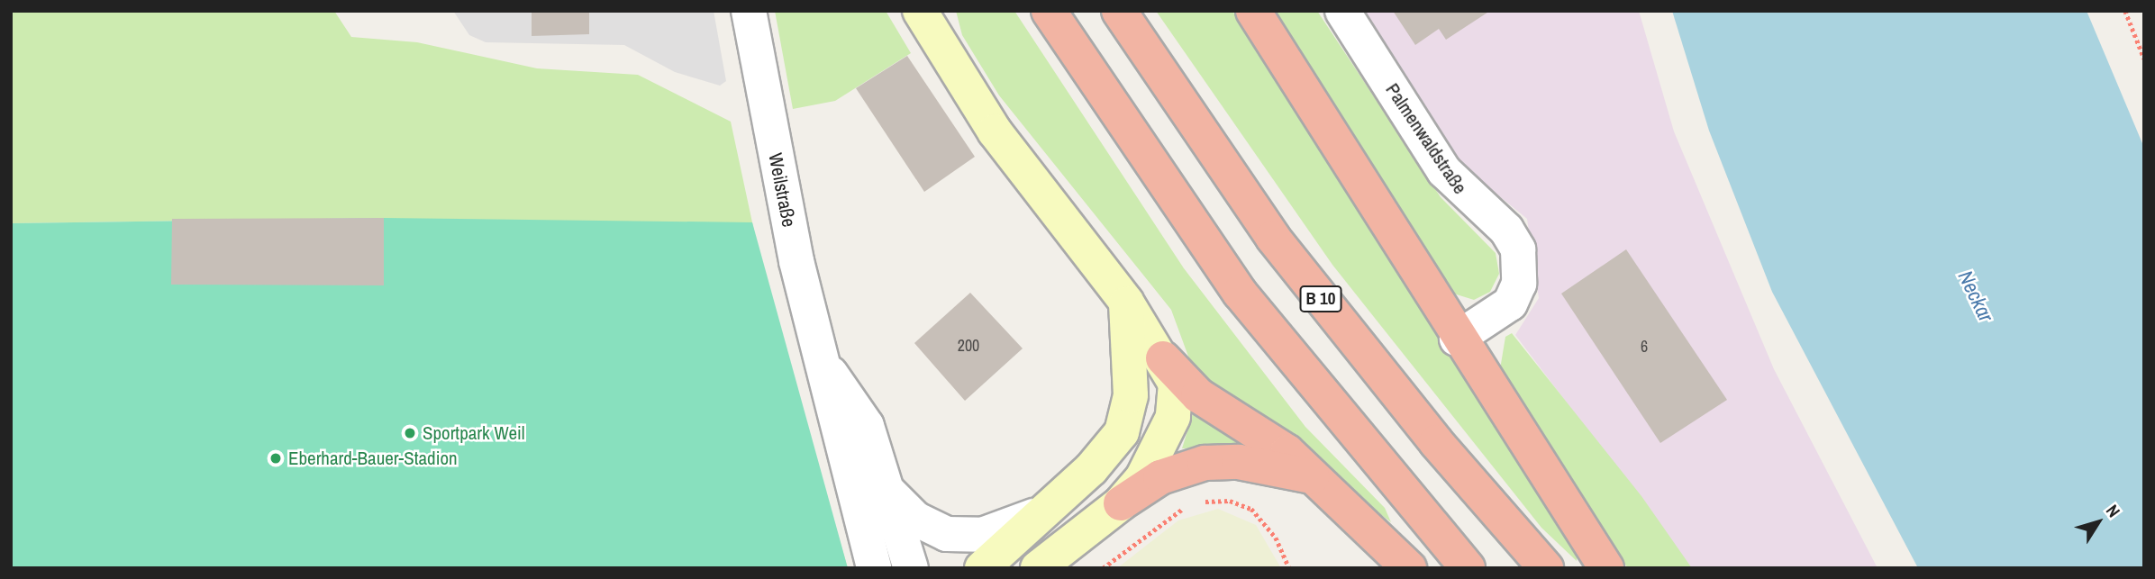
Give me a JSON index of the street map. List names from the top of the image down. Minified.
{"streets":{"highway":["B 10"],"street":["Palmenwaldstraße","Weilstraße"]},"water":["Neckar"],"places":["Sportpark Weil","Eberhard-Bauer-Stadion"],"house_numbers":["200","6"],"north":"top right"}
